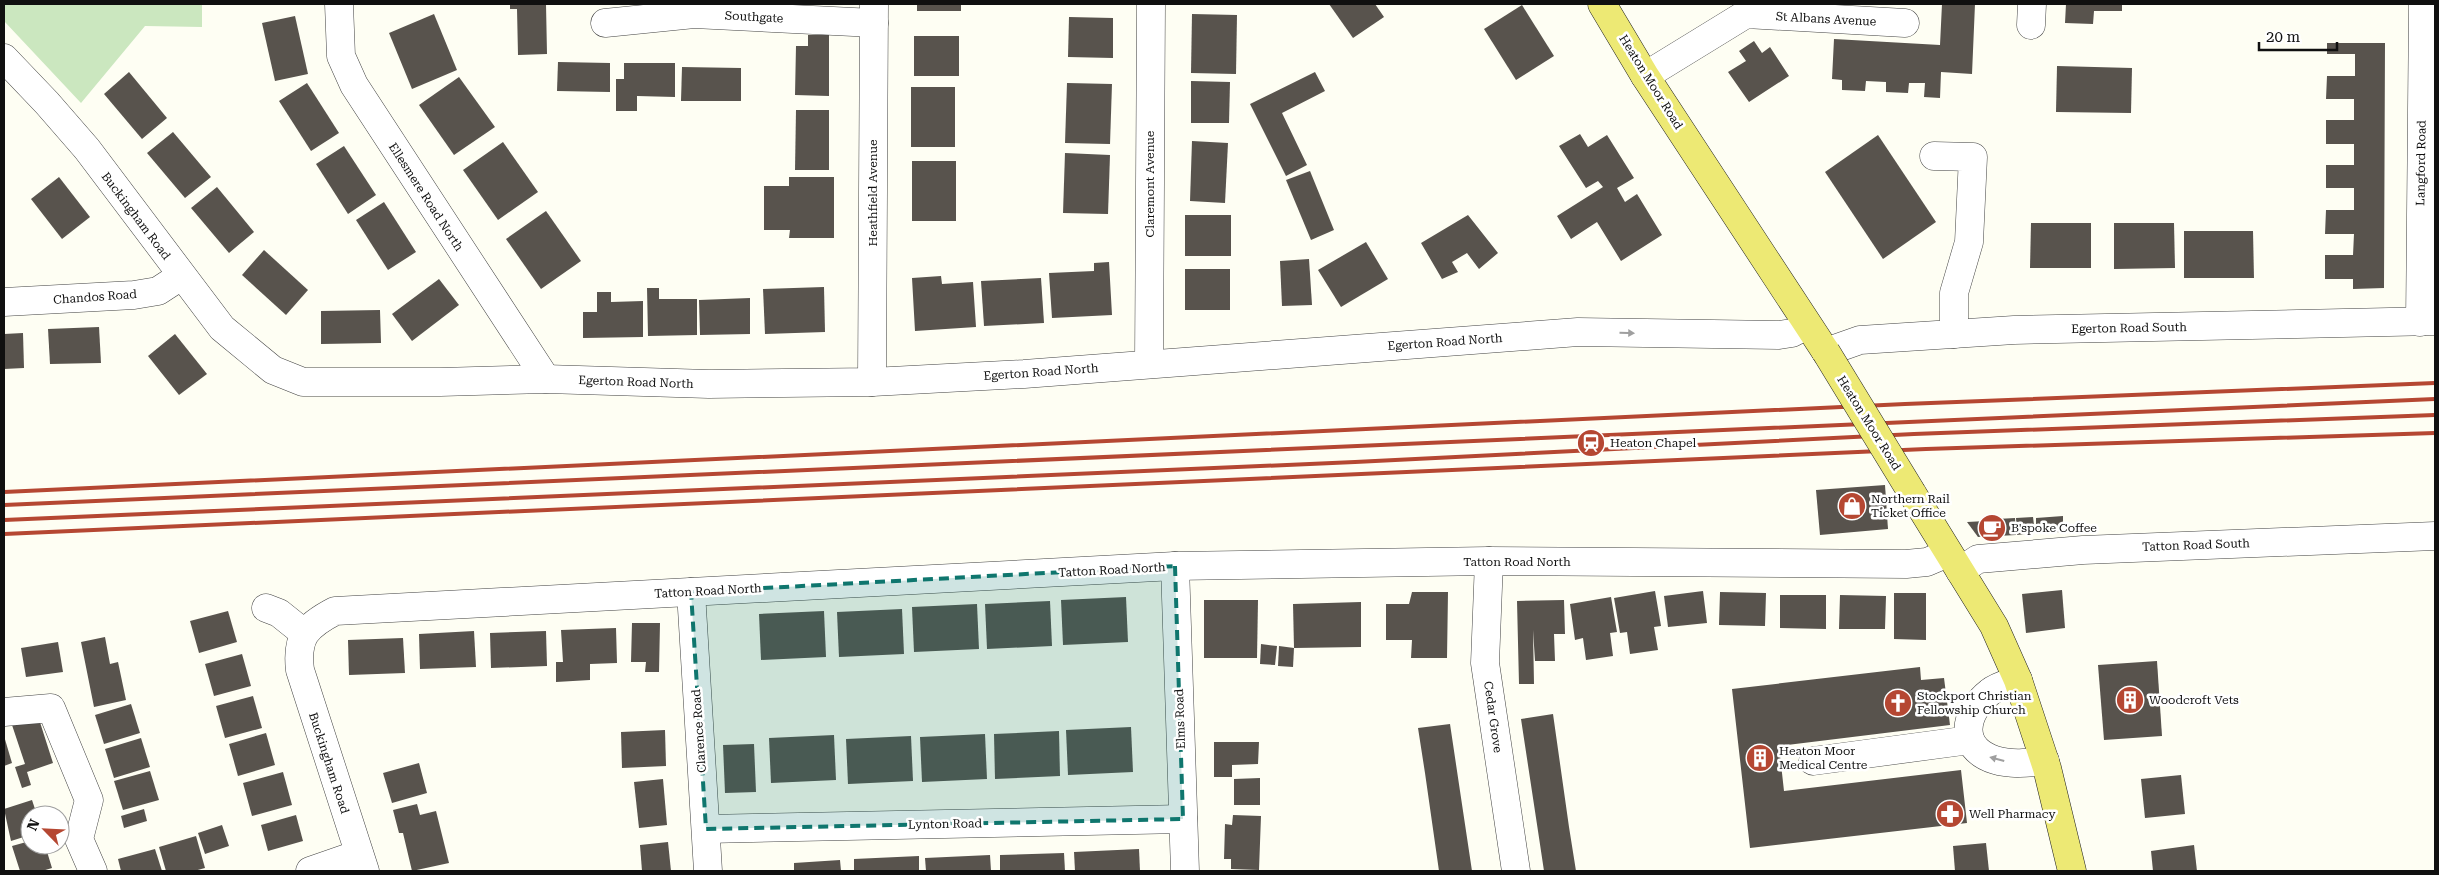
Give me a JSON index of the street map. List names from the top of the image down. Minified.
{"streets":{"main road":["Heaton Moor Road"],"street":["Southgate","St Albans Avenue","Langford Road","Claremont Avenue","Heathfield Avenue","Ellesmere Road North","Buckingham Road","Chandos Road","Egerton Road South","Egerton Road North","Tatton Road South","Tatton Road North","Cedar Grove","Elms Road","Clarence Road","Lynton Road"]},"crossings":[["Southgate","Heathfield Avenue"],["St Albans Avenue","Heaton Moor Road"],["Heaton Moor Road","Egerton Road South"],["Heaton Moor Road","Egerton Road North"],["Heaton Moor Road","Tatton Road South"],["Heaton Moor Road","Tatton Road North"],["Langford Road","Egerton Road South"],["Claremont Avenue","Egerton Road North"],["Heathfield Avenue","Egerton Road North"],["Ellesmere Road North","Egerton Road North"],["Buckingham Road","Chandos Road"],["Buckingham Road","Egerton Road North"],["Buckingham Road","Tatton Road North"],["Tatton Road South","Tatton Road North"],["Tatton Road North","Cedar Grove"],["Tatton Road North","Elms Road"],["Tatton Road North","Clarence Road"],["Elms Road","Lynton Road"],["Clarence Road","Lynton Road"]],"one_way":["Egerton Road North"],"places":{"station":["Heaton Chapel"],"shop":["Northern Rail Ticket Office"],"cafe":["B'spoke Coffee"],"building":["Woodcroft Vets","Heaton Moor Medical Centre"],"church":["Stockport Christian Fellowship Church"],"pharmacy":["Well Pharmacy"]},"scale_bar":"20 m","north":"top left"}
